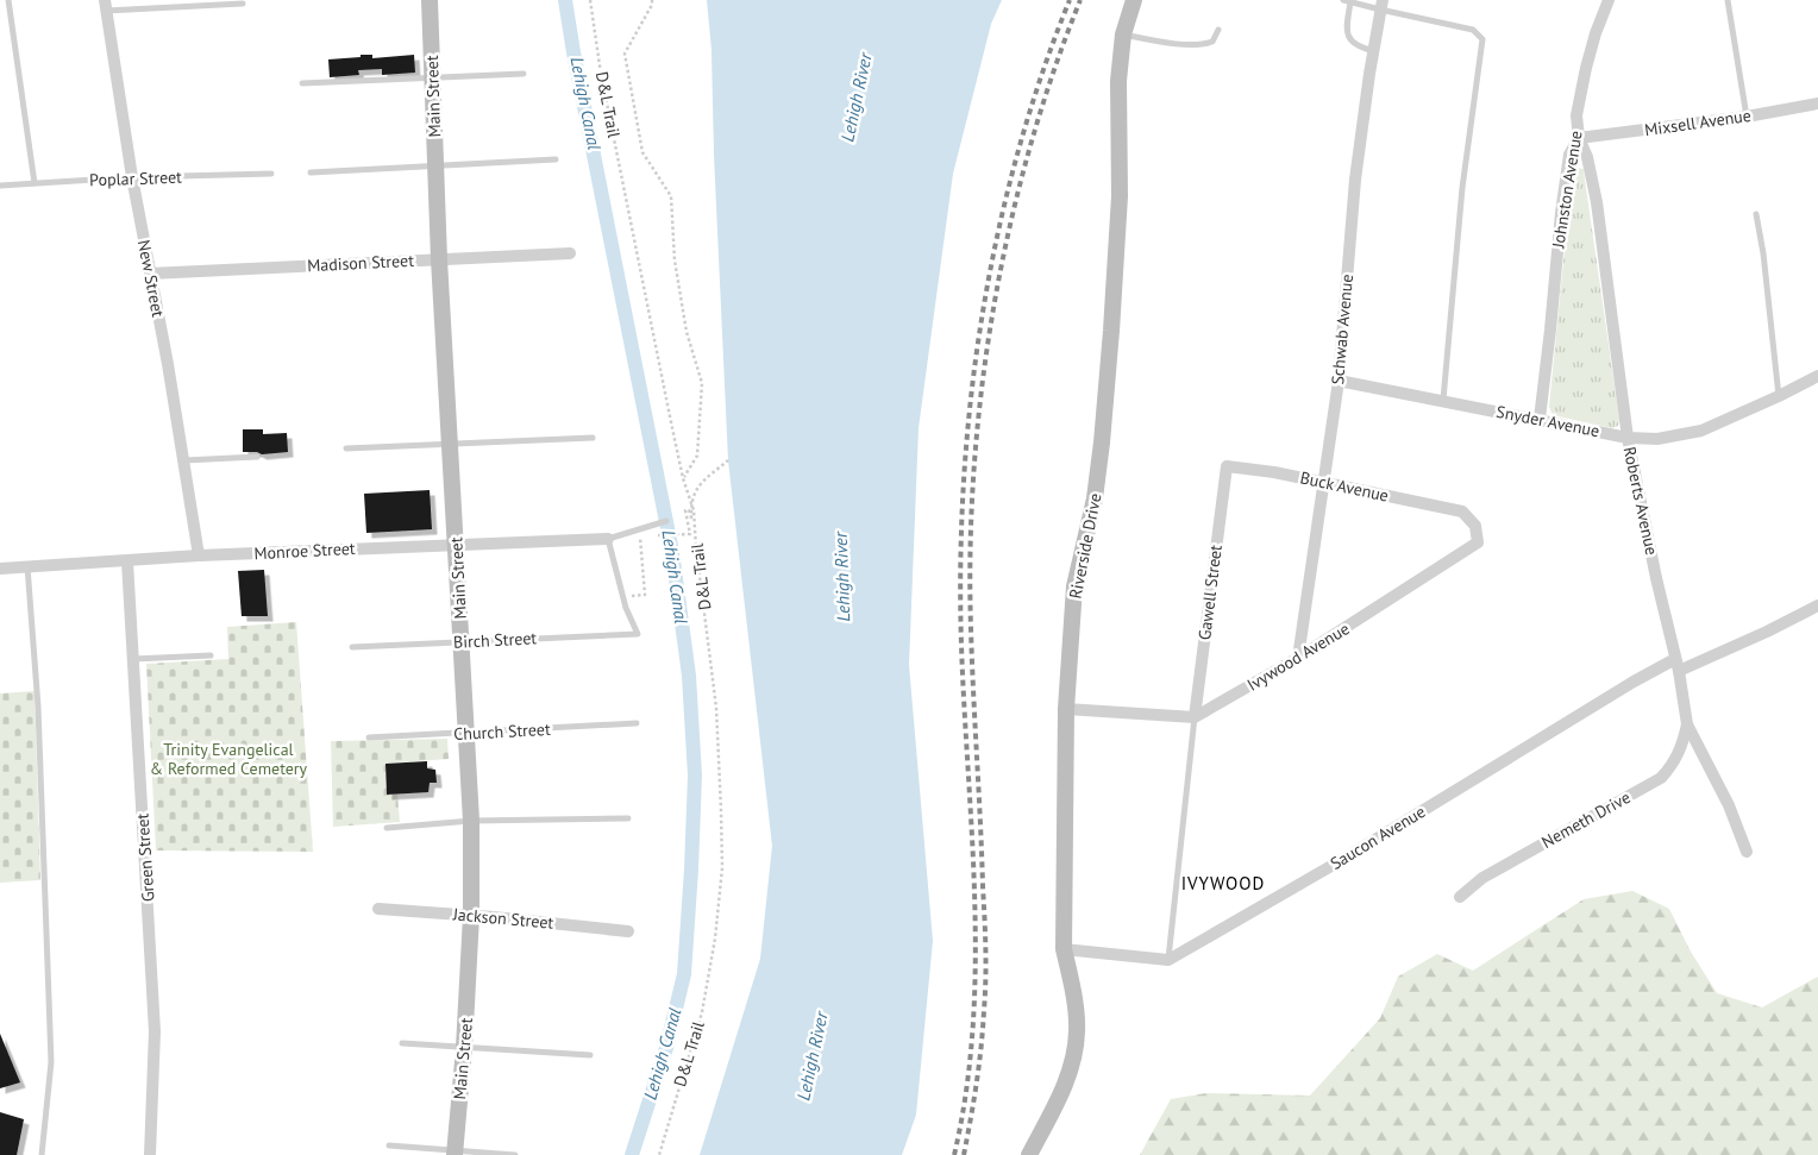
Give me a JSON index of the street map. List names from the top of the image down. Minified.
{"streets":{"street":["Main Street","Mixsell Avenue","Johnston Avenue","Madison Street","New Street","Schwab Avenue","Snyder Avenue","Buck Avenue","Roberts Avenue","Riverside Drive","Monroe Street","Gawell Street","Ivywood Avenue","Nemeth Drive","Saucon Avenue","Green Street","Jackson Street"],"lane":["Poplar Street","Birch Street","Church Street"],"path":["D&L Trail"]},"crossings":[["Main Street","Madison Street"],["Main Street","Monroe Street"],["Main Street","Birch Street"],["Main Street","Church Street"],["Main Street","Jackson Street"],["Mixsell Avenue","Johnston Avenue"],["Mixsell Avenue","Roberts Avenue"],["Poplar Street","New Street"],["Johnston Avenue","Snyder Avenue"],["Johnston Avenue","Roberts Avenue"],["Madison Street","New Street"],["New Street","Monroe Street"],["Schwab Avenue","Snyder Avenue"],["Schwab Avenue","Buck Avenue"],["Schwab Avenue","Ivywood Avenue"],["Snyder Avenue","Roberts Avenue"],["Buck Avenue","Gawell Street"],["Buck Avenue","Ivywood Avenue"],["Roberts Avenue","Nemeth Drive"],["Roberts Avenue","Saucon Avenue"],["Monroe Street","Green Street"],["Gawell Street","Ivywood Avenue"]],"districts":["IVYWOOD"],"water":["Lehigh River","Lehigh Canal"],"parks":["Trinity Evangelical & Reformed Cemetery"]}
